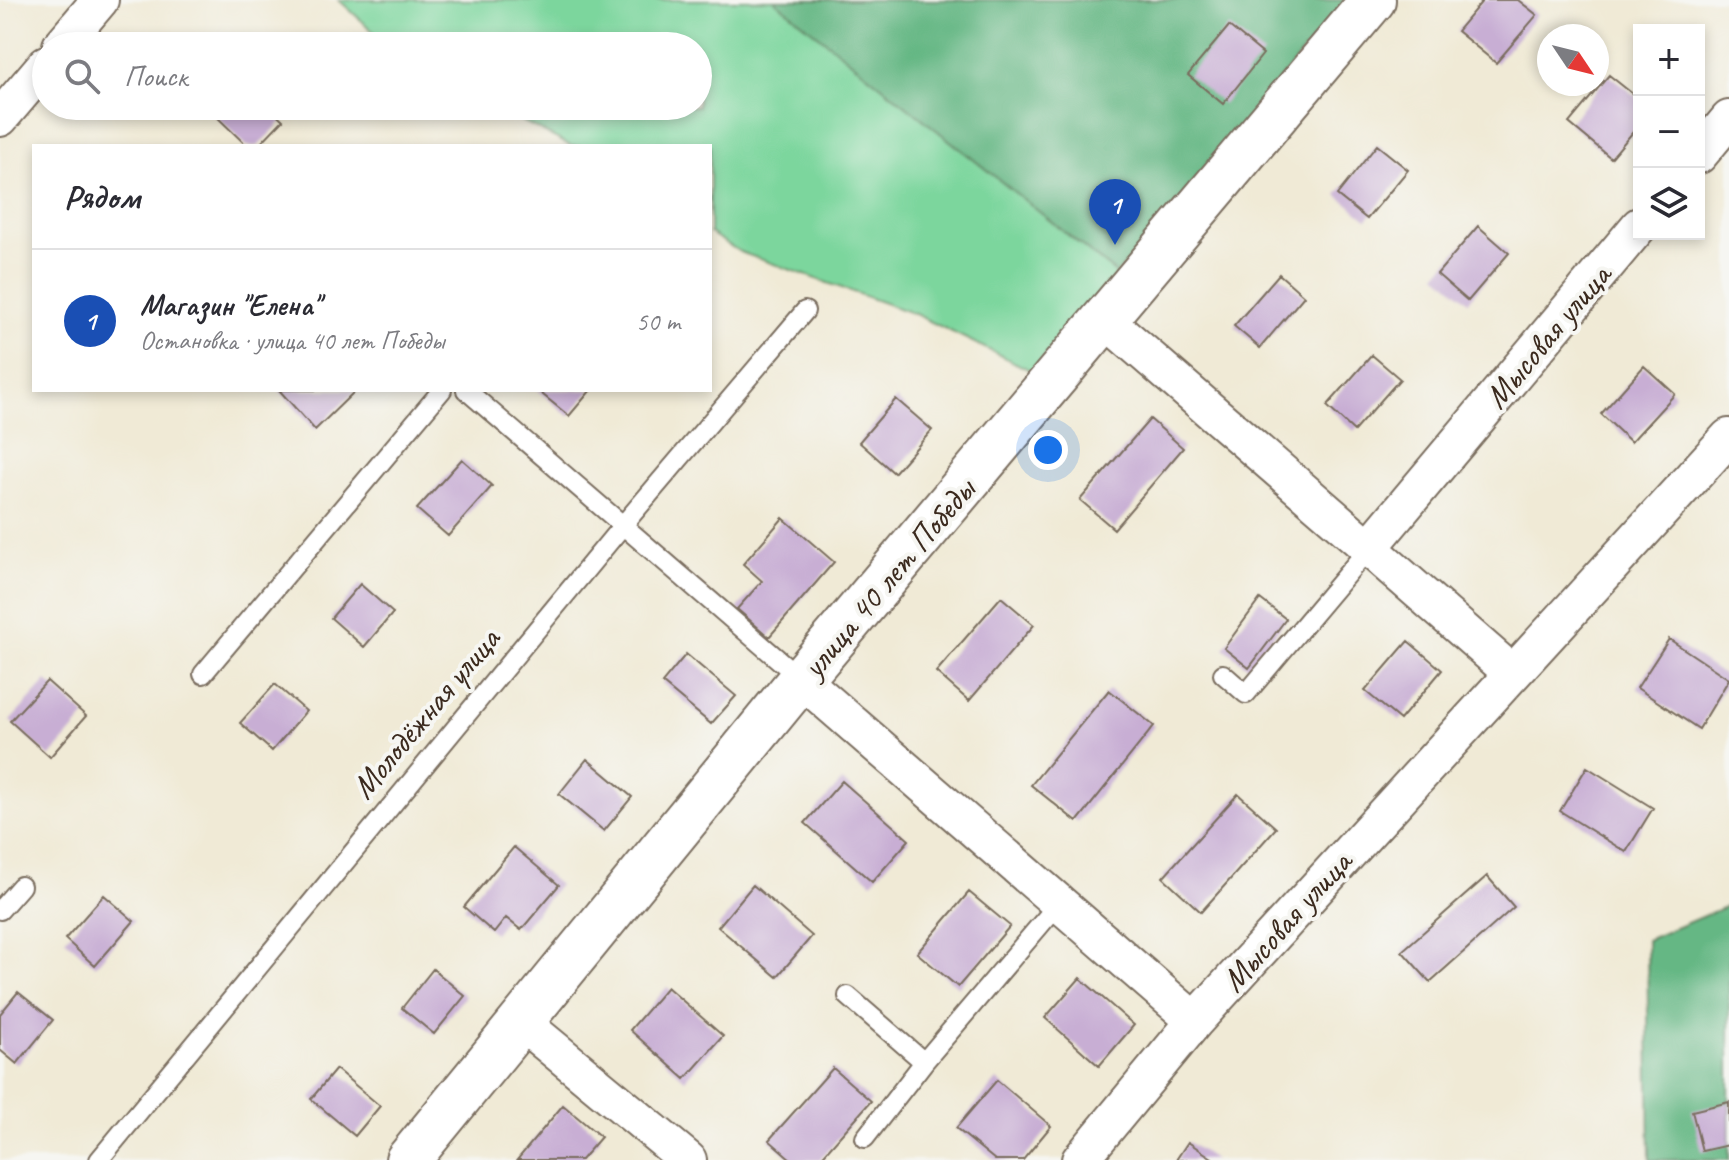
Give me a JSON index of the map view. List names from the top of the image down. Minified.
{"streets":{"street":["Мысовая улица","улица 40 лет Победы"],"lane":["Молодёжная улица"]},"crossings":[["Мысовая улица","улица 40 лет Победы"]],"north":"bottom right","page":{"map_buttons":["+","−"],"search":"Поиск","heading":"Рядом","pins":"1","list":[{"mark":"1","name":"Магазин \"Елена\"","note":"Остановка · улица 40 лет Победы","value":"50 m"}]}}
